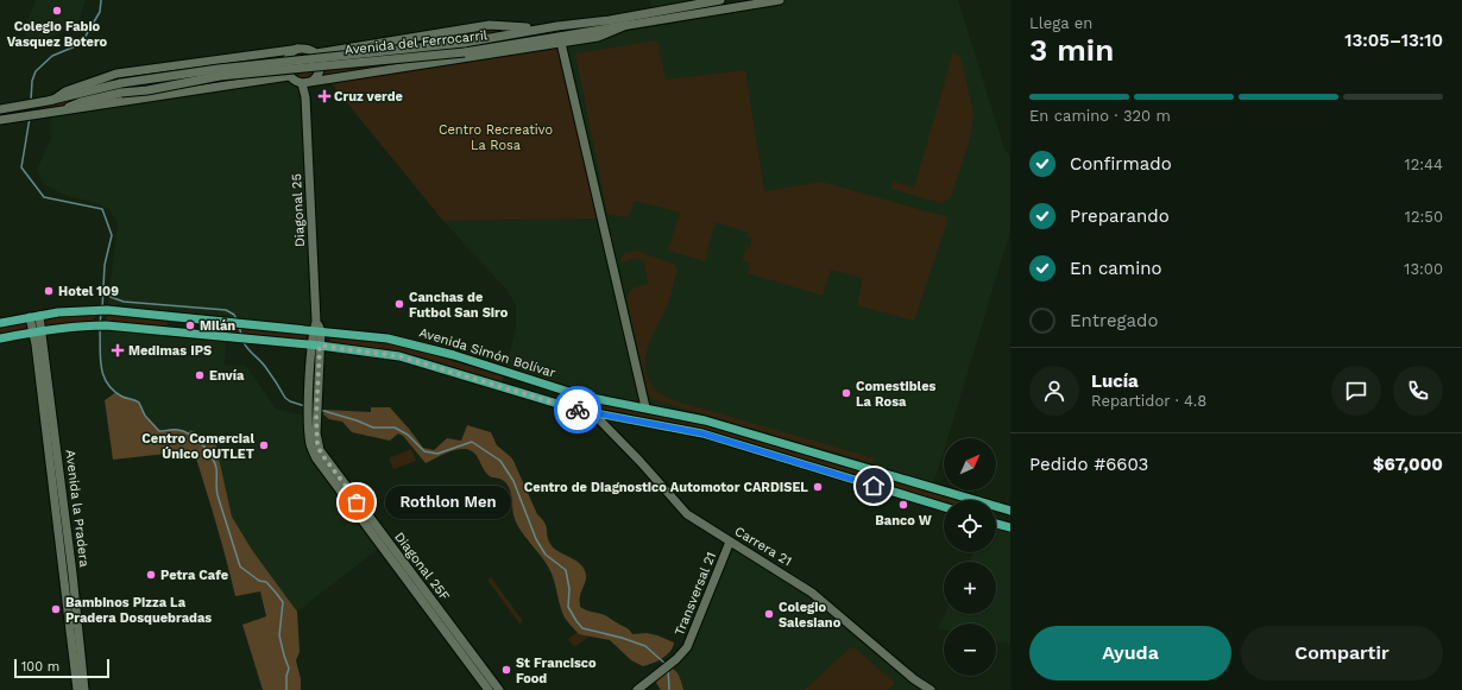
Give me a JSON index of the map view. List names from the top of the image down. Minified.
{"streets":{"main road":["Avenida del Ferrocarril","Diagonal 25","Avenida Simón Bolívar","Avenida la Pradera","Carrera 21","Diagonal 25F","Transversal 21"]},"crossings":[["Diagonal 25","Avenida Simón Bolívar"],["Carrera 21","Transversal 21"]],"parks":["Centro Recreativo La Rosa"],"places":{"other":["Colegio Fabio Vasquez Botero","Hotel 109","Canchas de Futbol San Siro","Milán","Envía","Comestibles La Rosa","Centro Comercial Único OUTLET","Centro de Diagnostico Automotor CARDISEL","Rothlon Men","Banco W","Petra Cafe","Bambinos Pizza La Pradera Dosquebradas","Colegio Salesiano","St Francisco Food"],"health":["Cruz verde","Medimas IPS"]},"scale_bar":"100 m","north":"top right","page":{"heading":["3 min","Llega en","13:05–13:10"],"panel":["Lucía","Repartidor · 4.8","Pedido #6603","$67,000"],"bar":"En camino · 320 m","list":[["Confirmado","12:44"],["Preparando","12:50"],["En camino","13:00"],"Entregado"],"map_buttons":["+","−"],"bubble":"Rothlon Men","buttons":["Ayuda","Compartir"],"scale":"100 m"}}
